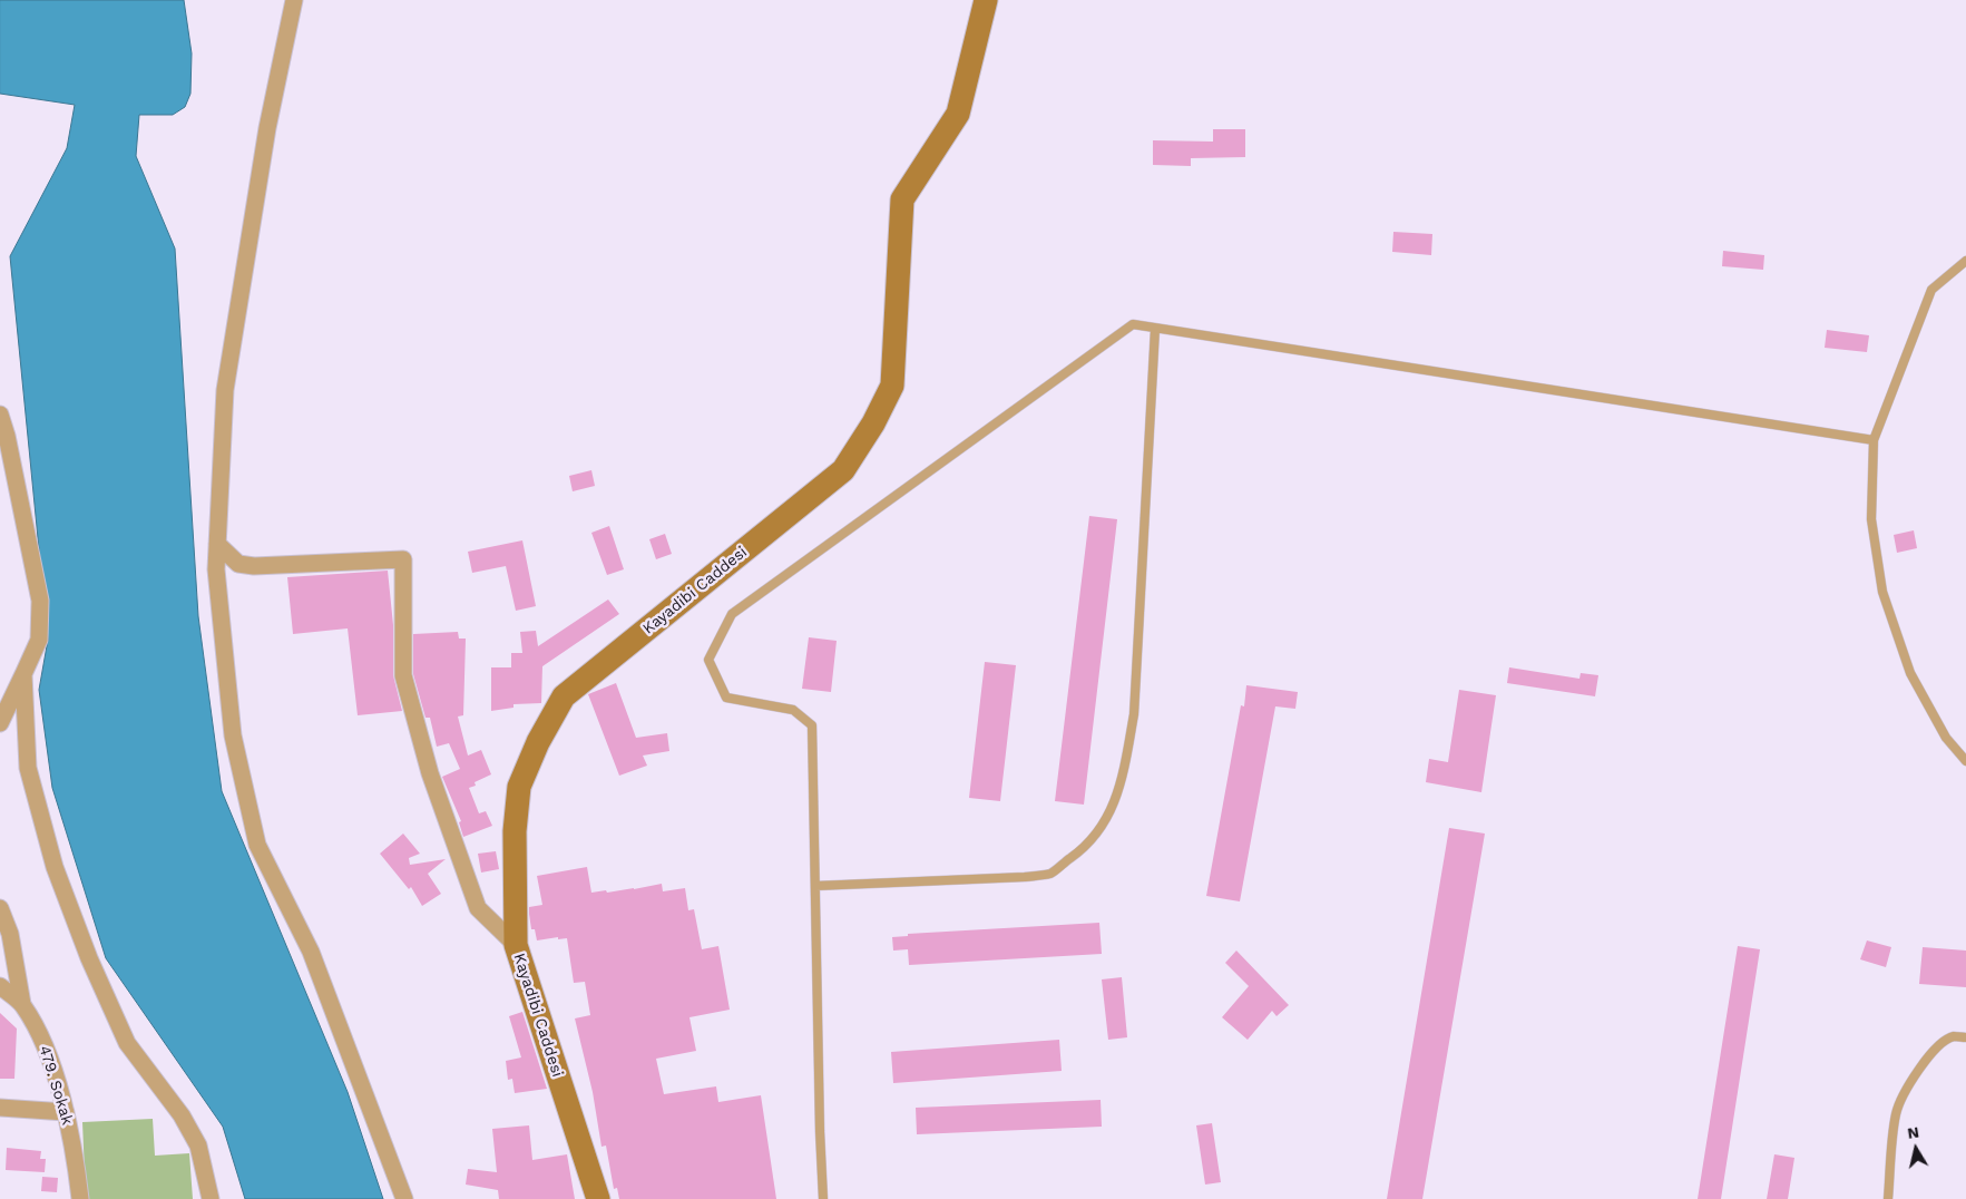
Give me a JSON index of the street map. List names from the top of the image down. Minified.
{"streets":{"street":["Kayadibi Caddesi","479. Sokak"]},"north":"top"}
